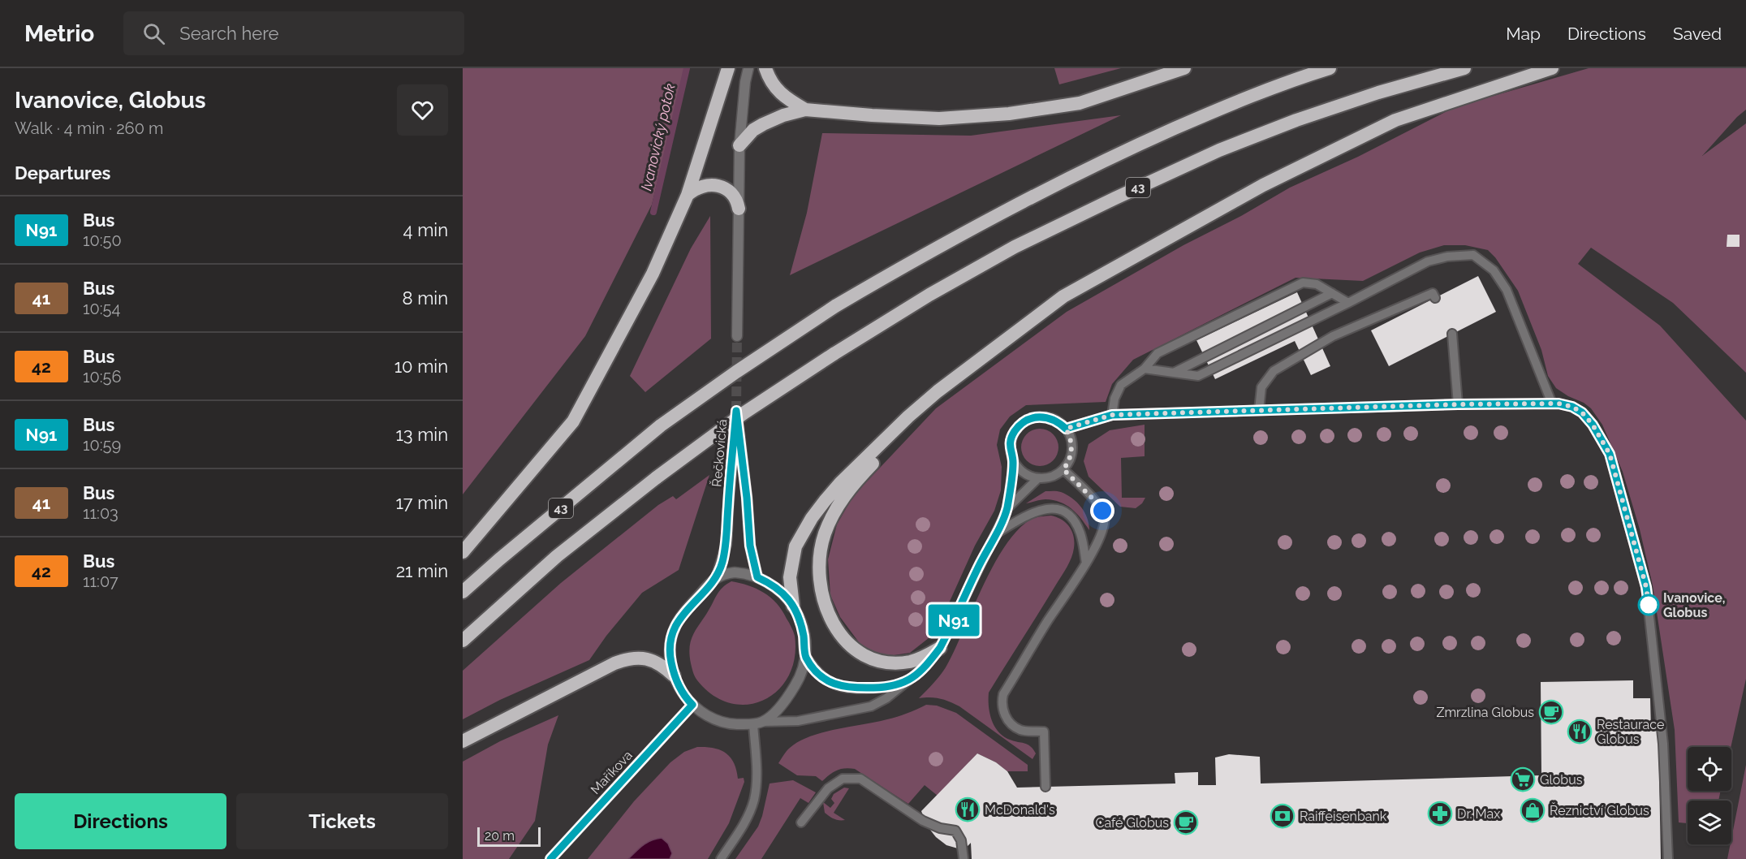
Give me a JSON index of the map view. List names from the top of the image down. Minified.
{"streets":{"highway":["43"],"street":["Řečkovická","Maříkova"]},"crossings":[["Řečkovická","Maříkova"]],"water":["Ivanovický potok"],"places":{"other":["Ivanovice, Globus"],"cafe":["Zmrzlina Globus","Café Globus"],"restaurant":["Restaurace Globus","McDonald's"],"supermarket":["Globus"],"shop":["Řeznictví Globus"],"pharmacy":["Dr. Max"],"bank":["Raiffeisenbank"]},"lines":["bus line N91"],"scale_bar":"20 m","page":{"header":"Metrio","search":"Search here","nav":["Map","Directions","Saved"],"heading":[["Ivanovice, Globus","Walk · 4 min · 260 m"],"Departures"],"on_map":"N91","list":[{"mark":"N91","name":"Bus","note":"10:50","value":"4 min"},{"mark":"41","name":"Bus","note":"10:54","value":"8 min"},{"mark":"42","name":"Bus","note":"10:56","value":"10 min"},{"mark":"N91","name":"Bus","note":"10:59","value":"13 min"},{"mark":"41","name":"Bus","note":"11:03","value":"17 min"},{"mark":"42","name":"Bus","note":"11:07","value":"21 min"}],"buttons":["Directions","Tickets"],"scale":"20 m"}}
